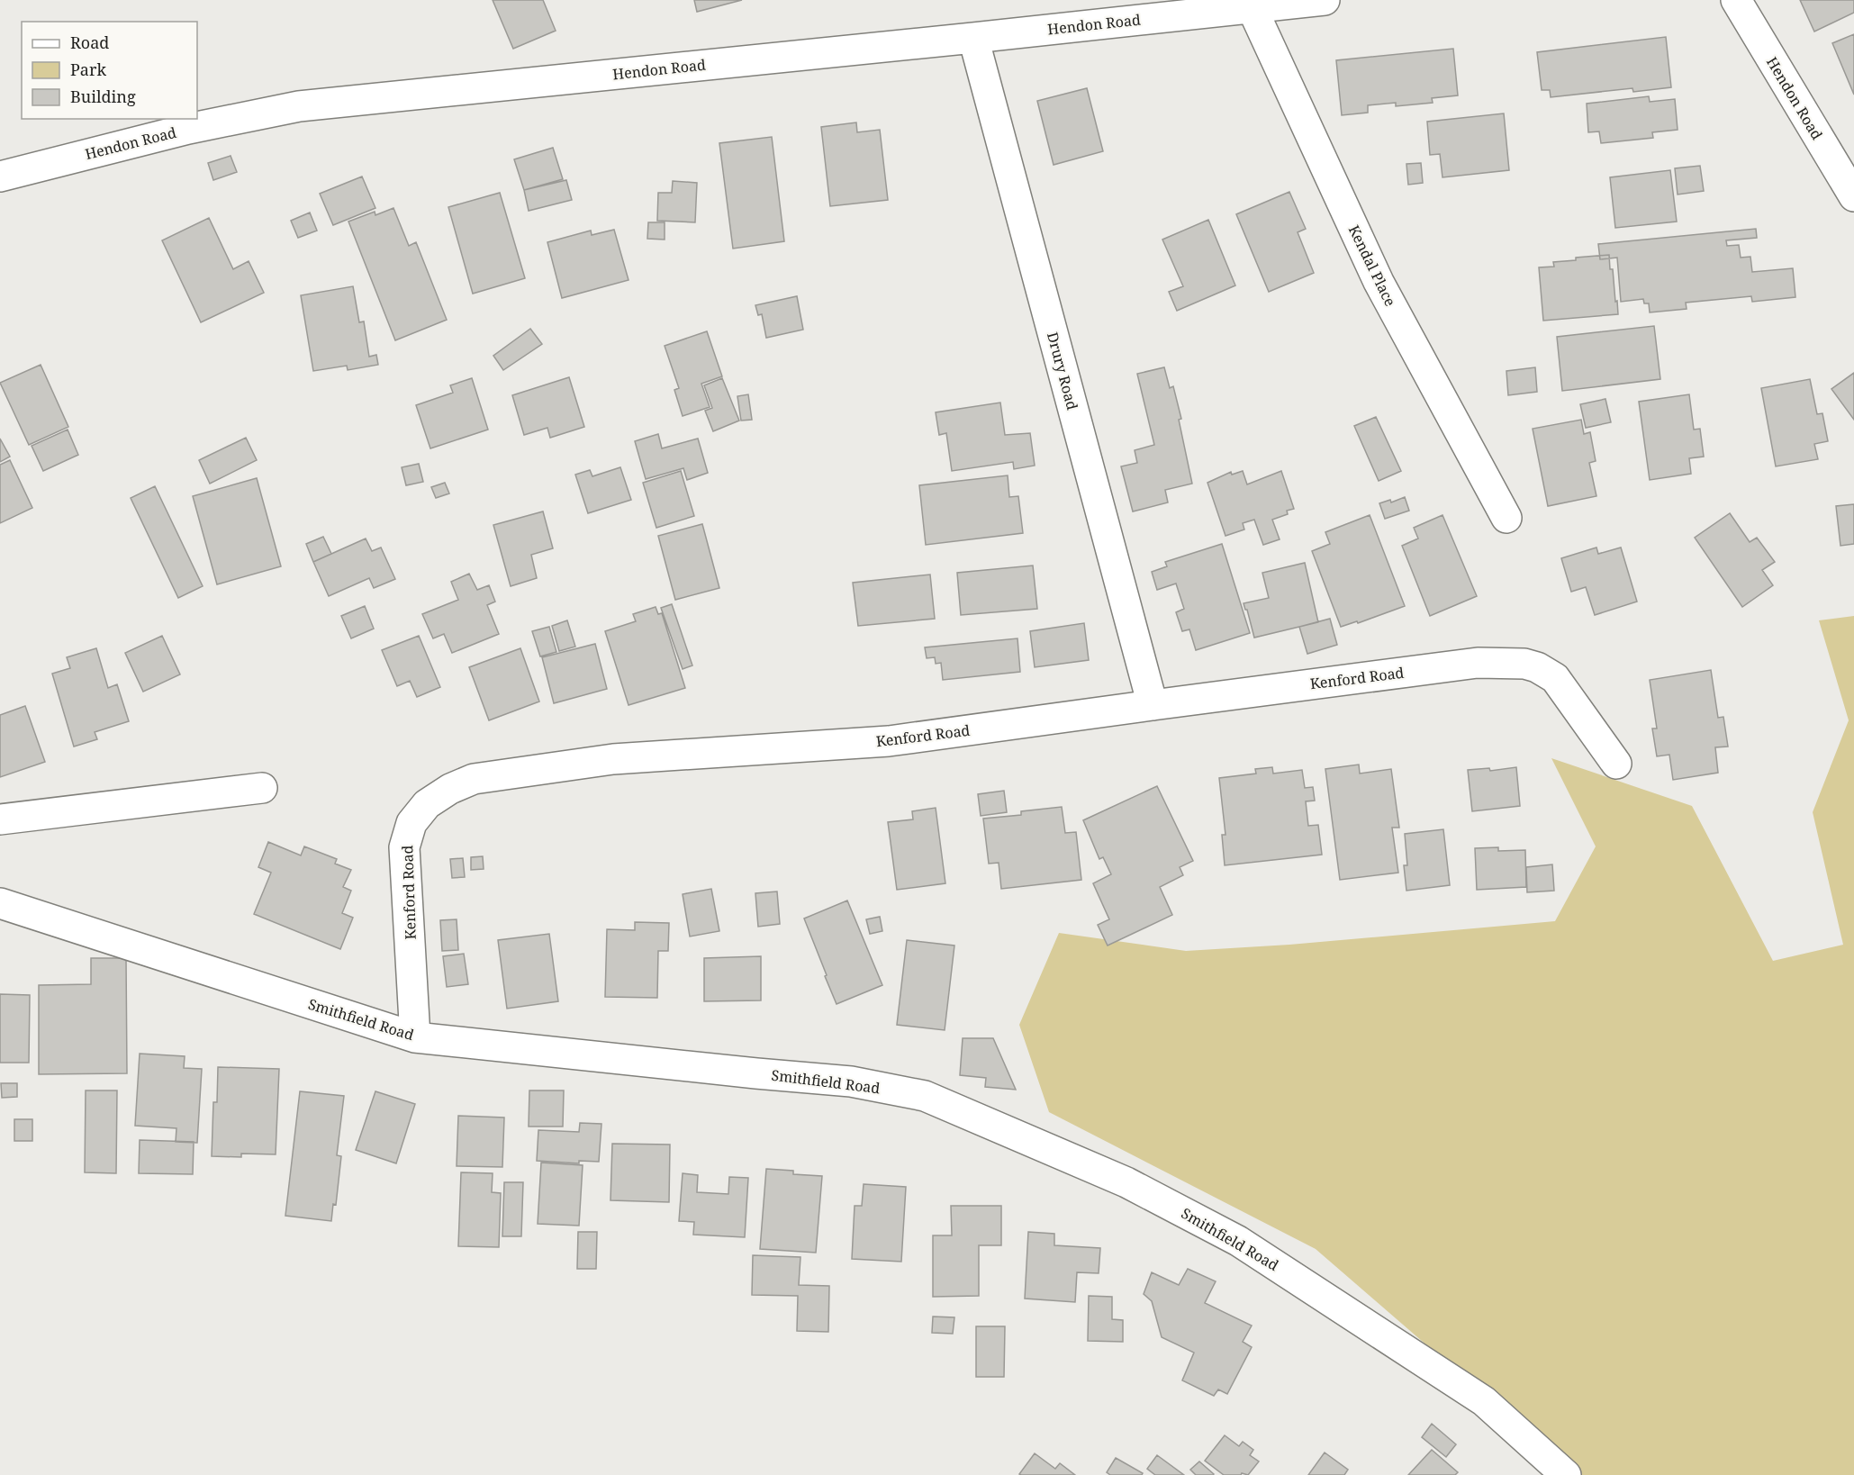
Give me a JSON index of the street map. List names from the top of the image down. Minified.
{"streets":{"street":["Hendon Road","Kendal Place","Drury Road","Kenford Road","Smithfield Road"]},"crossings":[["Hendon Road","Kendal Place"],["Hendon Road","Drury Road"],["Drury Road","Kenford Road"],["Kenford Road","Smithfield Road"]],"legend":["Road","Park","Building"]}
